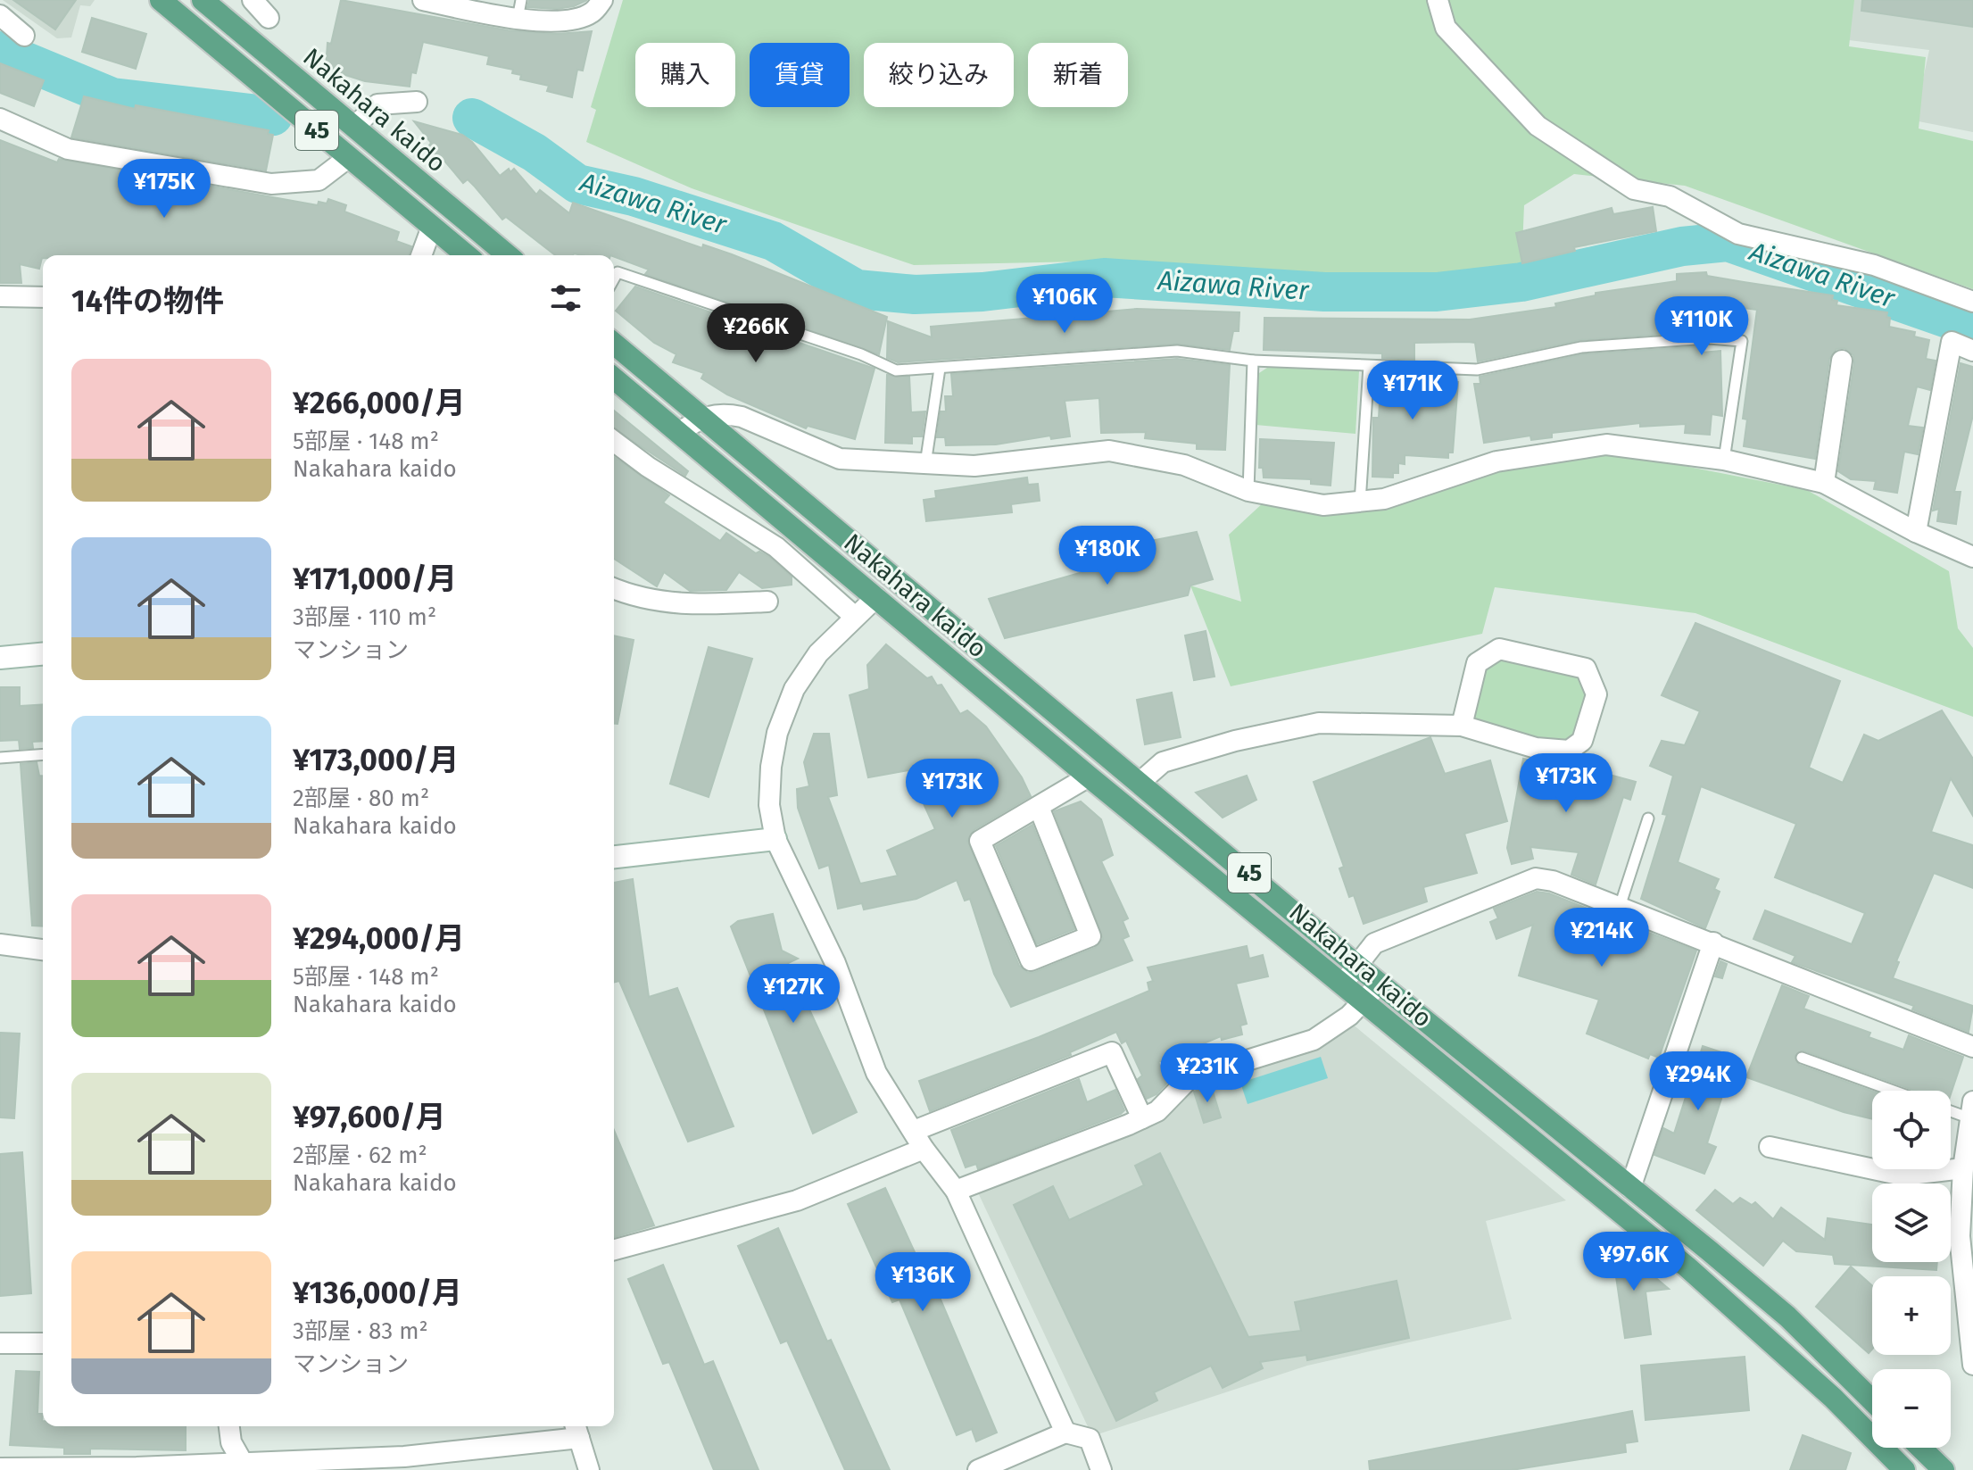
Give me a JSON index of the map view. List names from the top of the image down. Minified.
{"streets":{"main road":["Nakahara kaido","45"]},"water":["Aizawa River"],"page":{"chip":["購入","賃貸","絞り込み","新着"],"price":["¥175K","¥106K","¥110K","¥266K","¥171K","¥180K","¥173K","¥173K","¥214K","¥127K","¥231K","¥294K","¥97.6K","¥136K"],"heading":"14件の物件","list":[{"name":"¥266,000/月","note":"5部屋 · 148 m² · Nakahara kaido"},{"name":"¥171,000/月","note":"3部屋 · 110 m² · マンション"},{"name":"¥173,000/月","note":"2部屋 · 80 m² · Nakahara kaido"},{"name":"¥294,000/月","note":"5部屋 · 148 m² · Nakahara kaido"},{"name":"¥97,600/月","note":"2部屋 · 62 m² · Nakahara kaido"},{"name":"¥136,000/月","note":"3部屋 · 83 m² · マンション"}],"map_buttons":["+","−"]}}
